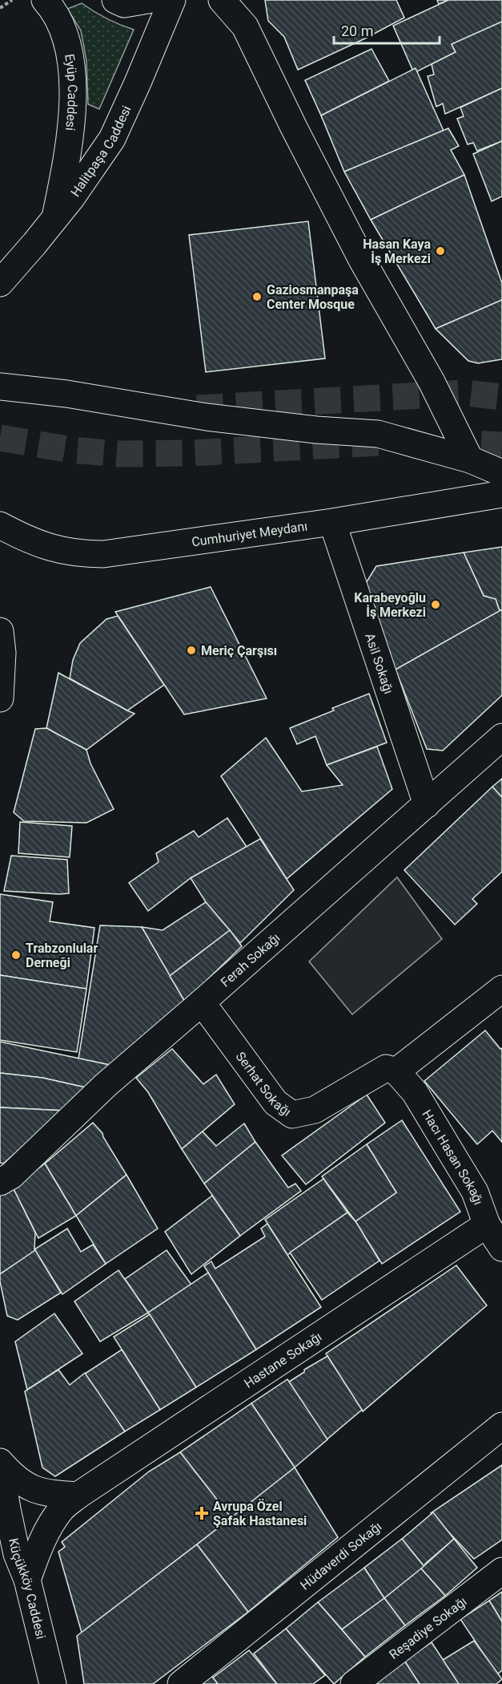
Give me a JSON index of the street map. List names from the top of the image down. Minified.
{"streets":{"street":["Eyüp Caddesi","Halitpaşa Caddesi","Cumhuriyet Meydanı","Asil Sokağı","Ferah Sokağı","Serhat Sokağı","Hacı Hasan Sokağı","Hastane Sokağı","Hüdaverdi Sokağı","Küçükköy Caddesi","Reşadiye Sokağı"]},"crossings":[["Eyüp Caddesi","Halitpaşa Caddesi"],["Cumhuriyet Meydanı","Asil Sokağı"],["Asil Sokağı","Ferah Sokağı"],["Ferah Sokağı","Serhat Sokağı"],["Serhat Sokağı","Hacı Hasan Sokağı"],["Hacı Hasan Sokağı","Hastane Sokağı"],["Hastane Sokağı","Küçükköy Caddesi"]],"places":{"other":["Hasan Kaya İş Merkezi","Gaziosmanpaşa Center Mosque","Karabeyoğlu İş Merkezi","Meriç Çarşısı","Trabzonlular Derneği"],"health":["Avrupa Özel Şafak Hastanesi"]},"scale_bar":"20 m"}
